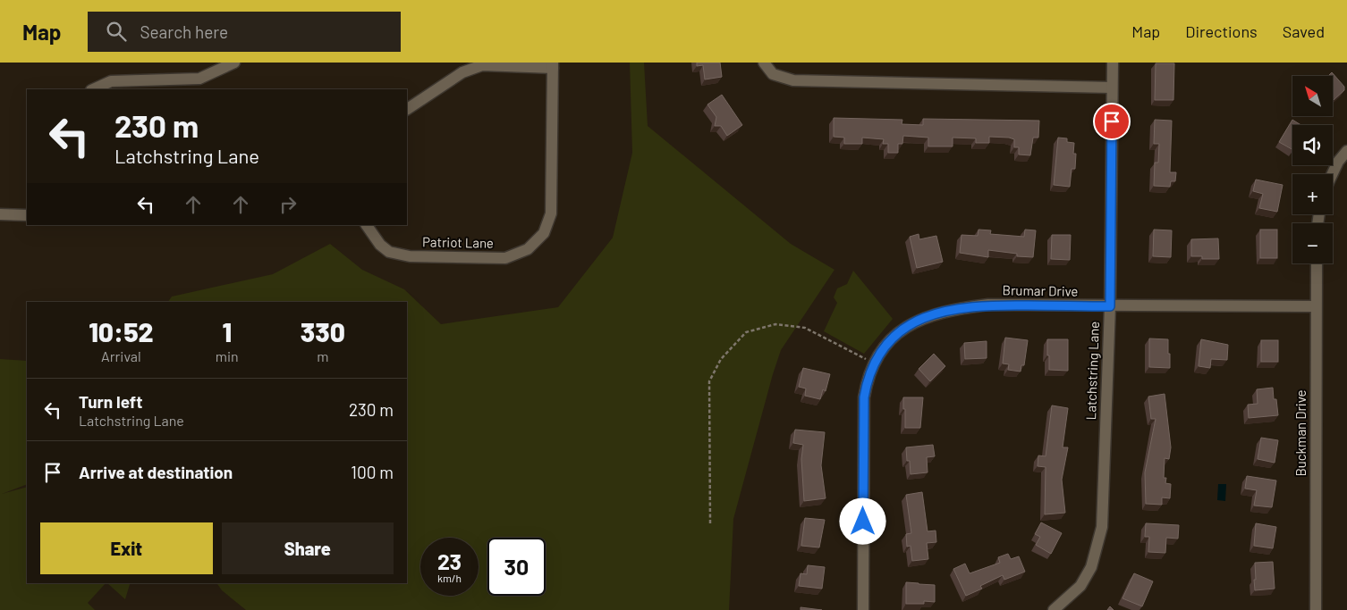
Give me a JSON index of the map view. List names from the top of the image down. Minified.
{"streets":{"street":["Patriot Lane","Brumar Drive","Latchstring Lane","Buckman Drive"]},"crossings":[["Brumar Drive","Latchstring Lane"],["Brumar Drive","Buckman Drive"]],"north":"top left","page":{"header":"Map","search":"Search here","nav":["Map","Directions","Saved"],"map_buttons":["+","−"],"turn":["230 m","Latchstring Lane"],"eta":["10:52","Arrival","1","min","330","m"],"list":[{"name":"Turn left","note":"Latchstring Lane","value":"230 m"},{"name":"Arrive at destination","value":"100 m"}],"buttons":["Exit","Share"],"speed":"23 km/h","limit":"30"}}
